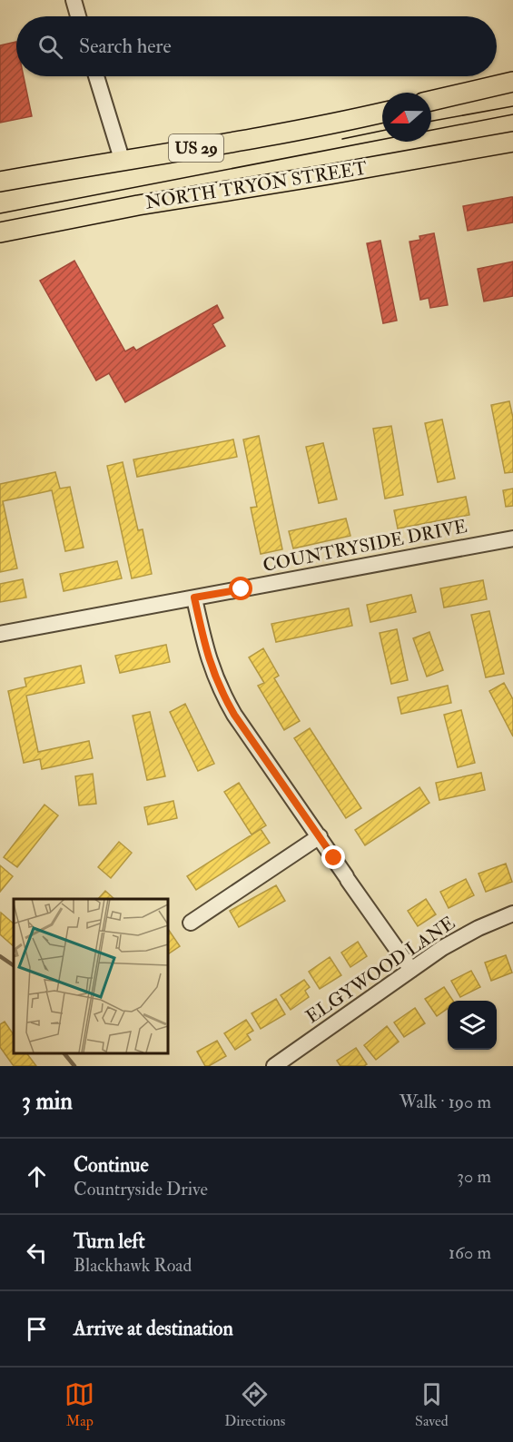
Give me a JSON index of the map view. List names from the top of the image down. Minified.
{"streets":{"main road":["US 29","NORTH TRYON STREET"],"street":["COUNTRYSIDE DRIVE","ELGYWOOD LANE"]},"north":"left","page":{"search":"Search here","heading":["3 min","Walk · 190 m"],"list":[["Continue","Countryside Drive","30 m"],["Turn left","Blackhawk Road","160 m"],"Arrive at destination"],"nav":["Map","Directions","Saved"]}}
